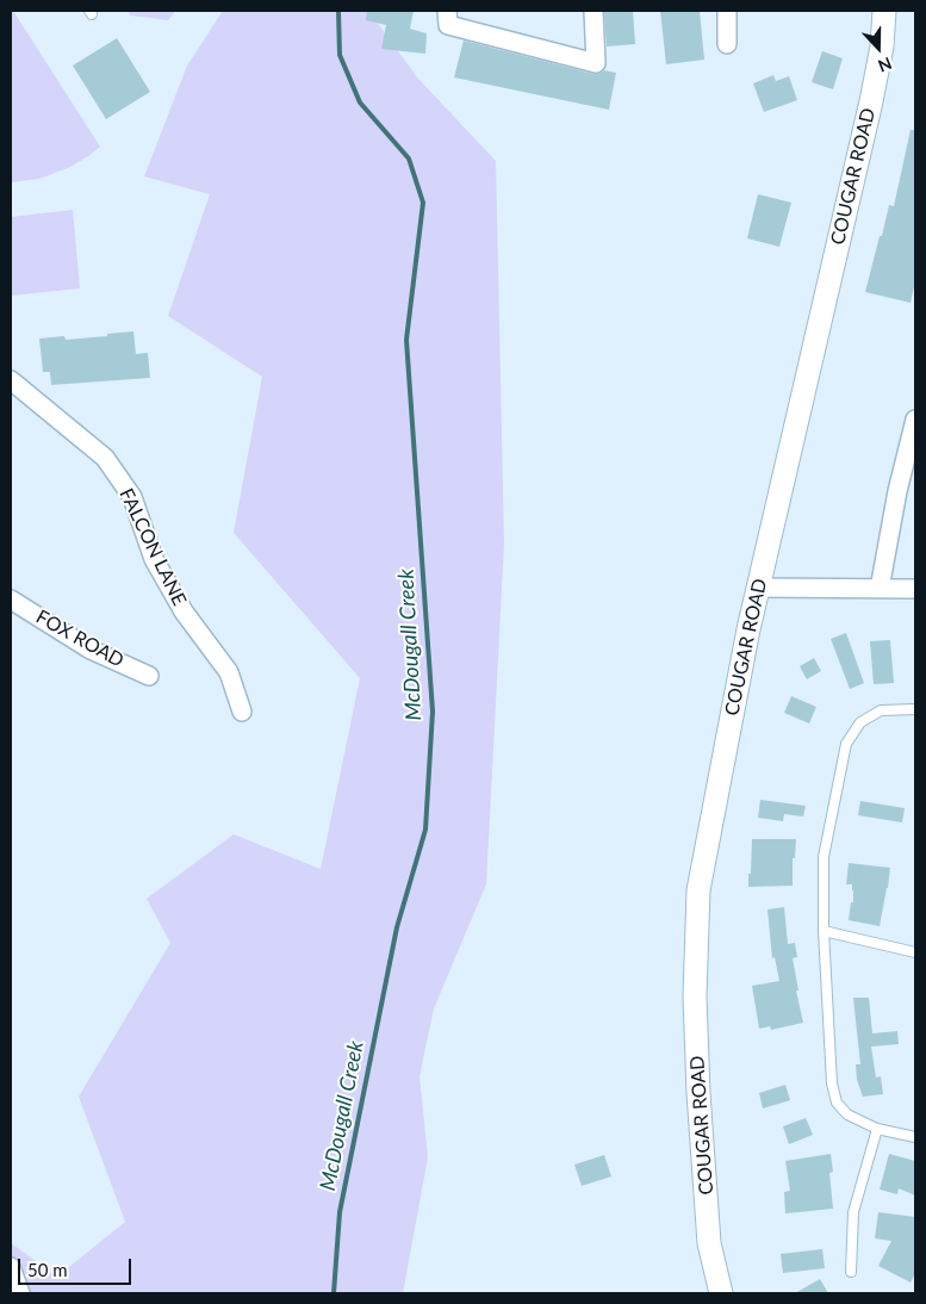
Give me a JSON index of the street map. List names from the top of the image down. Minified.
{"streets":{"street":["COUGAR ROAD","FALCON LANE","FOX ROAD"]},"water":["McDougall Creek"],"scale_bar":"50 m","north":"bottom"}
